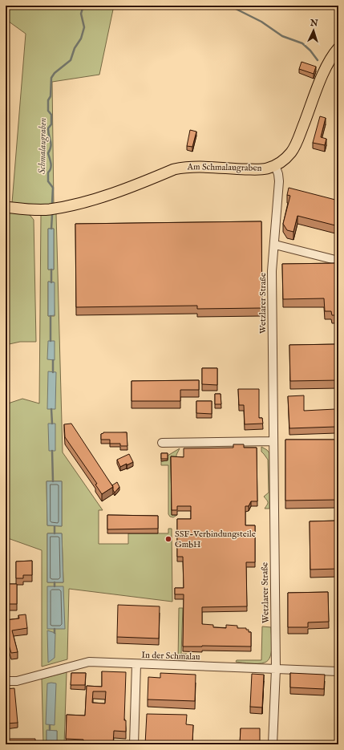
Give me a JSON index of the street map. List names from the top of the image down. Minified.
{"streets":{"main road":["Am Schmalaugraben"],"street":["Wetzlarer Straße","In der Schmalau"]},"crossings":[["Am Schmalaugraben","Wetzlarer Straße"],["Wetzlarer Straße","In der Schmalau"]],"water":["Schmalaugraben"],"places":["SSF-Verbindungsteile GmbH"],"north":"top"}
